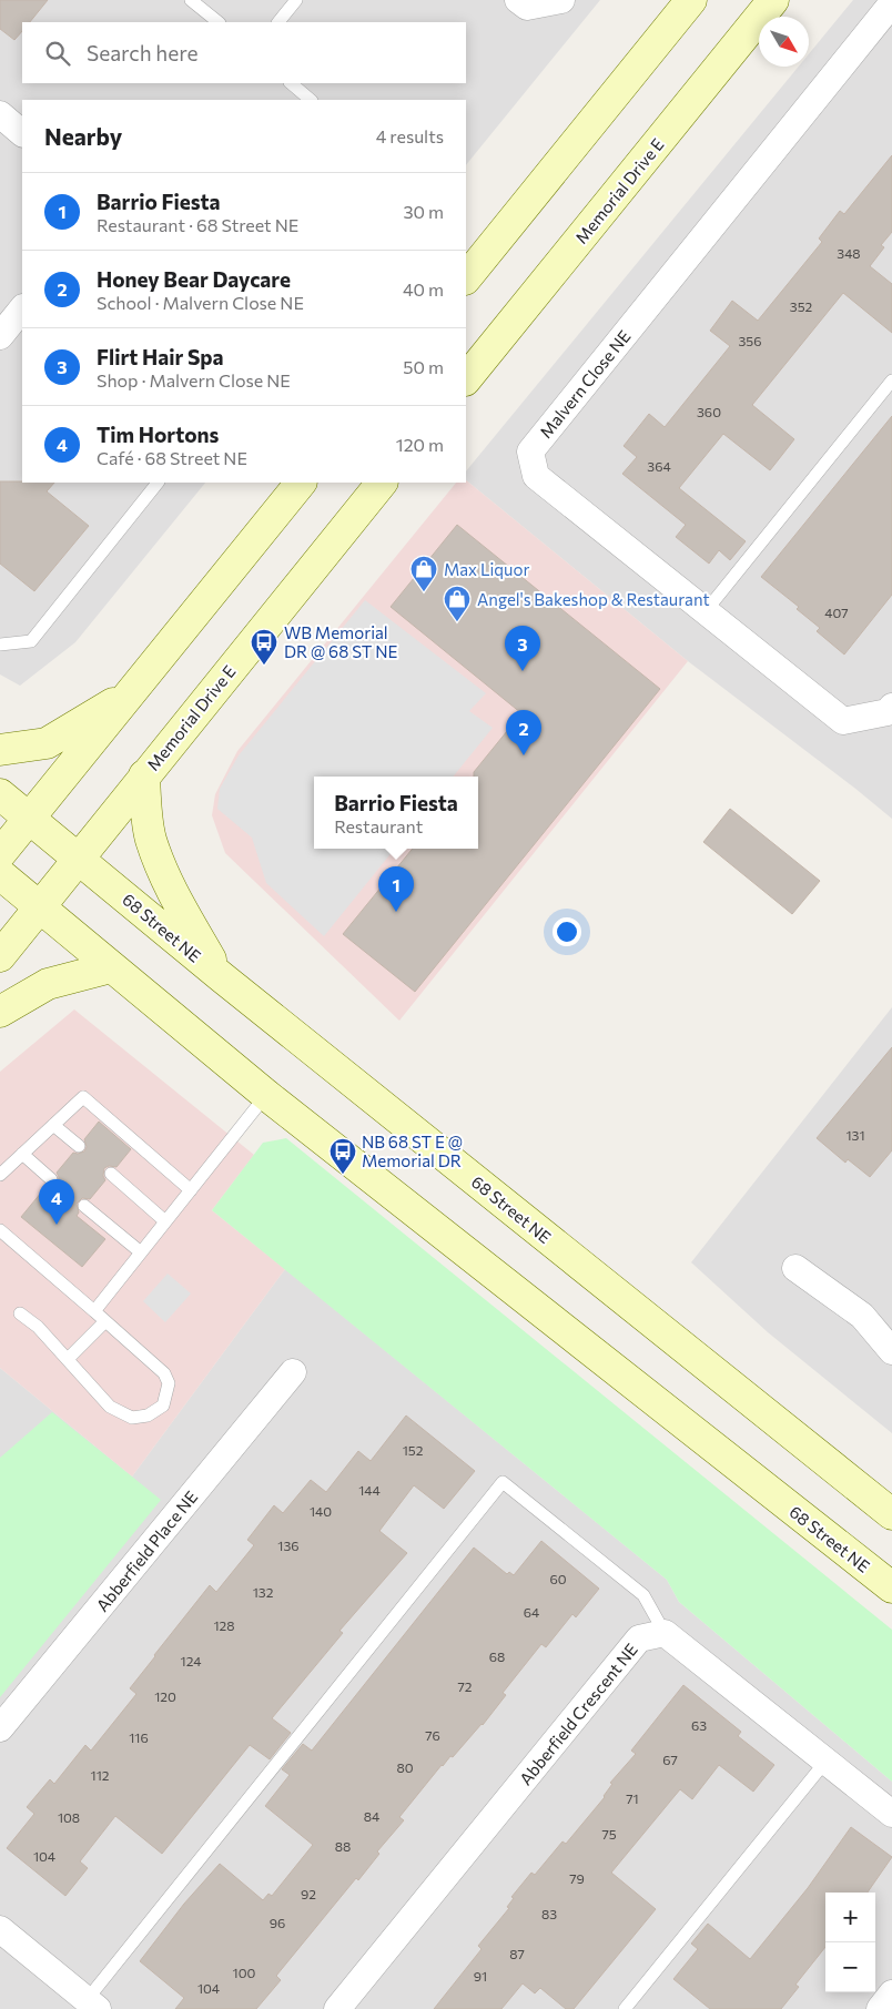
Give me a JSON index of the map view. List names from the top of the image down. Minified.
{"streets":{"main road":["Memorial Drive E","68 Street NE"],"street":["Malvern Close NE","Abberfield Place NE","Abberfield Crescent NE"]},"crossings":[["Memorial Drive E","68 Street NE"]],"places":{"shop":["Max Liquor","Angel's Bakeshop & Restaurant"],"bus stop":["WB Memorial DR @ 68 ST NE","NB 68 ST E @ Memorial DR"]},"house_numbers":["348","352","356","360","364","407","131","152","144","140","136","60","132","64","128","68","124","72","120","63","76","116","67","80","112","71","84","108","75","88","104","79","92","83","96","87","100","91","104"],"north":"bottom right","page":{"search":"Search here","heading":["Nearby","4 results"],"list":[{"mark":"1","name":"Barrio Fiesta","note":"Restaurant · 68 Street NE","value":"30 m"},{"mark":"2","name":"Honey Bear Daycare","note":"School · Malvern Close NE","value":"40 m"},{"mark":"3","name":"Flirt Hair Spa","note":"Shop · Malvern Close NE","value":"50 m"},{"mark":"4","name":"Tim Hortons","note":"Café · 68 Street NE","value":"120 m"}],"pins":["3","2","1","4"],"popup":["Barrio Fiesta","Restaurant"],"map_buttons":["+","−"]}}
